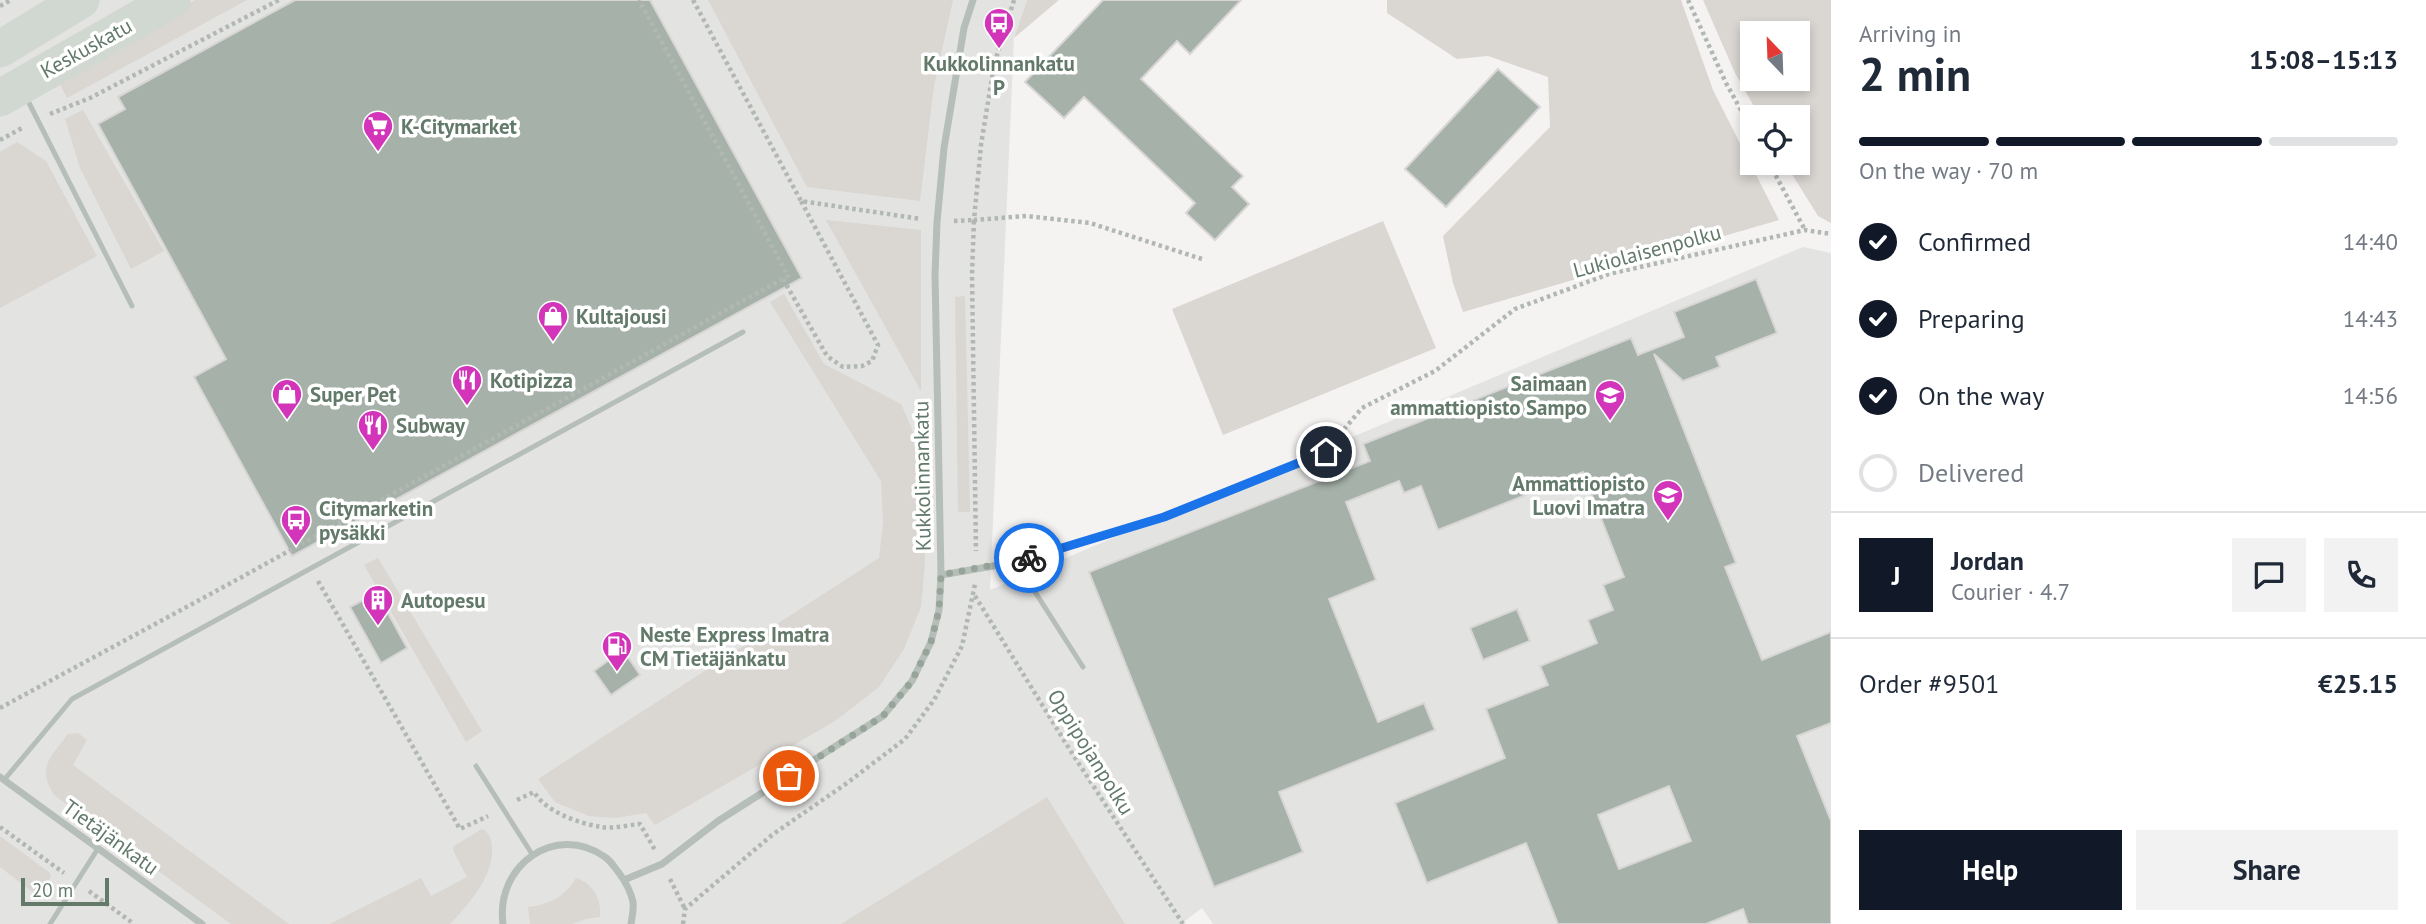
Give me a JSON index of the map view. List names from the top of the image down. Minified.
{"streets":{"main road":["Keskuskatu"],"street":["Kukkolinnankatu","Tietäjänkatu"],"path":["Lukiolaisenpolku","Oppipojanpolku"]},"places":{"bus stop":["Kukkolinnankatu P","Citymarketin pysäkki"],"supermarket":["K-Citymarket"],"shop":["Kultajousi","Super Pet"],"restaurant":["Kotipizza","Subway"],"school or university":["Saimaan ammattiopisto Sampo","Ammattiopisto Luovi Imatra"],"building":["Autopesu"],"fuel station":["Neste Express Imatra CM Tietäjänkatu"]},"scale_bar":"20 m","north":"top left","page":{"heading":["2 min","Arriving in","15:08–15:13"],"panel":["Jordan","Courier · 4.7","Order #9501","€25.15"],"bar":"On the way · 70 m","list":[["Confirmed","14:40"],["Preparing","14:43"],["On the way","14:56"],"Delivered"],"round":"J","buttons":["Help","Share"],"scale":"20 m"}}
